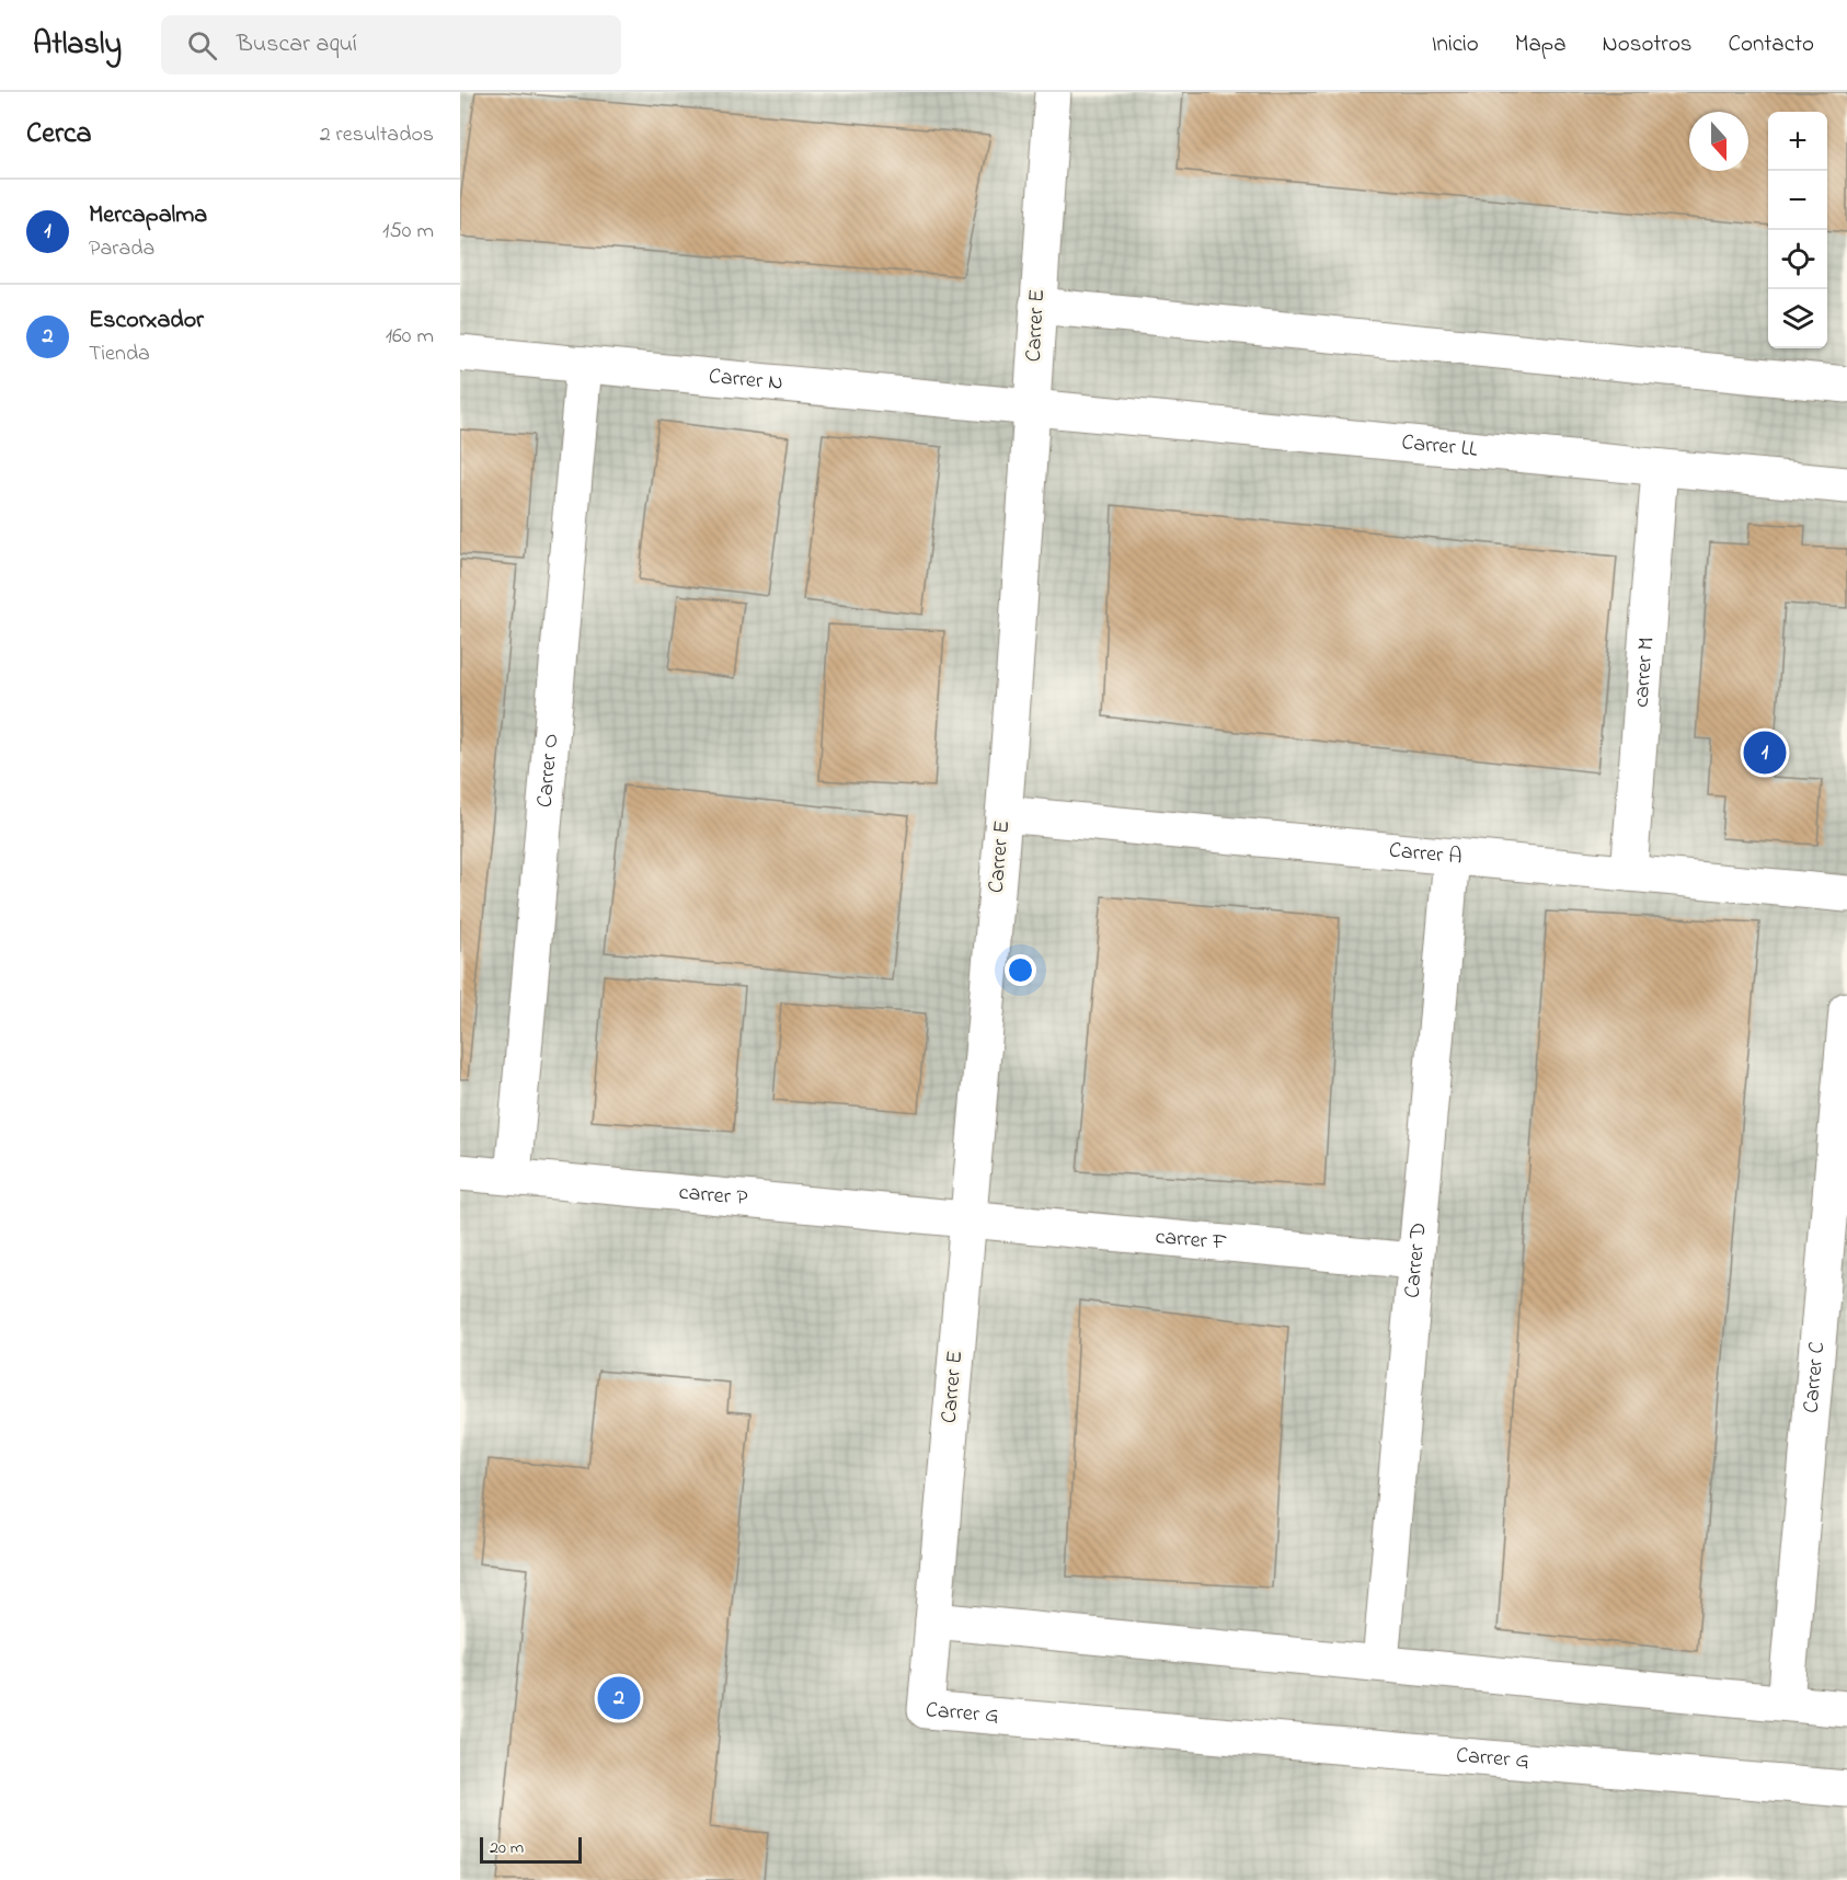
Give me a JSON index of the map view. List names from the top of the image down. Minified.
{"streets":{"lane":["Carrer E","Carrer N","Carrer LL","carrer M","Carrer O","Carrer A","carrer P","carrer F","Carrer D","Carrer C","Carrer G"]},"crossings":[["Carrer E","Carrer N"],["Carrer E","Carrer LL"],["Carrer E","Carrer A"],["Carrer E","carrer P"],["Carrer E","carrer F"],["Carrer E","Carrer G"],["Carrer N","Carrer LL"],["Carrer N","Carrer O"],["Carrer LL","carrer M"],["carrer M","Carrer A"],["Carrer O","carrer P"],["Carrer A","Carrer D"],["carrer P","carrer F"],["carrer F","Carrer D"]],"scale_bar":"20 m","north":"bottom","page":{"header":"Atlasly","search":"Buscar aquí","nav":["Inicio","Mapa","Nosotros","Contacto"],"heading":["Cerca","2 resultados"],"map_buttons":["+","−"],"list":[{"mark":"1","name":"Mercapalma","note":"Parada","value":"150 m"},{"mark":"2","name":"Escorxador","note":"Tienda","value":"160 m"}],"pins":["1","2"],"scale":"20 m"}}
